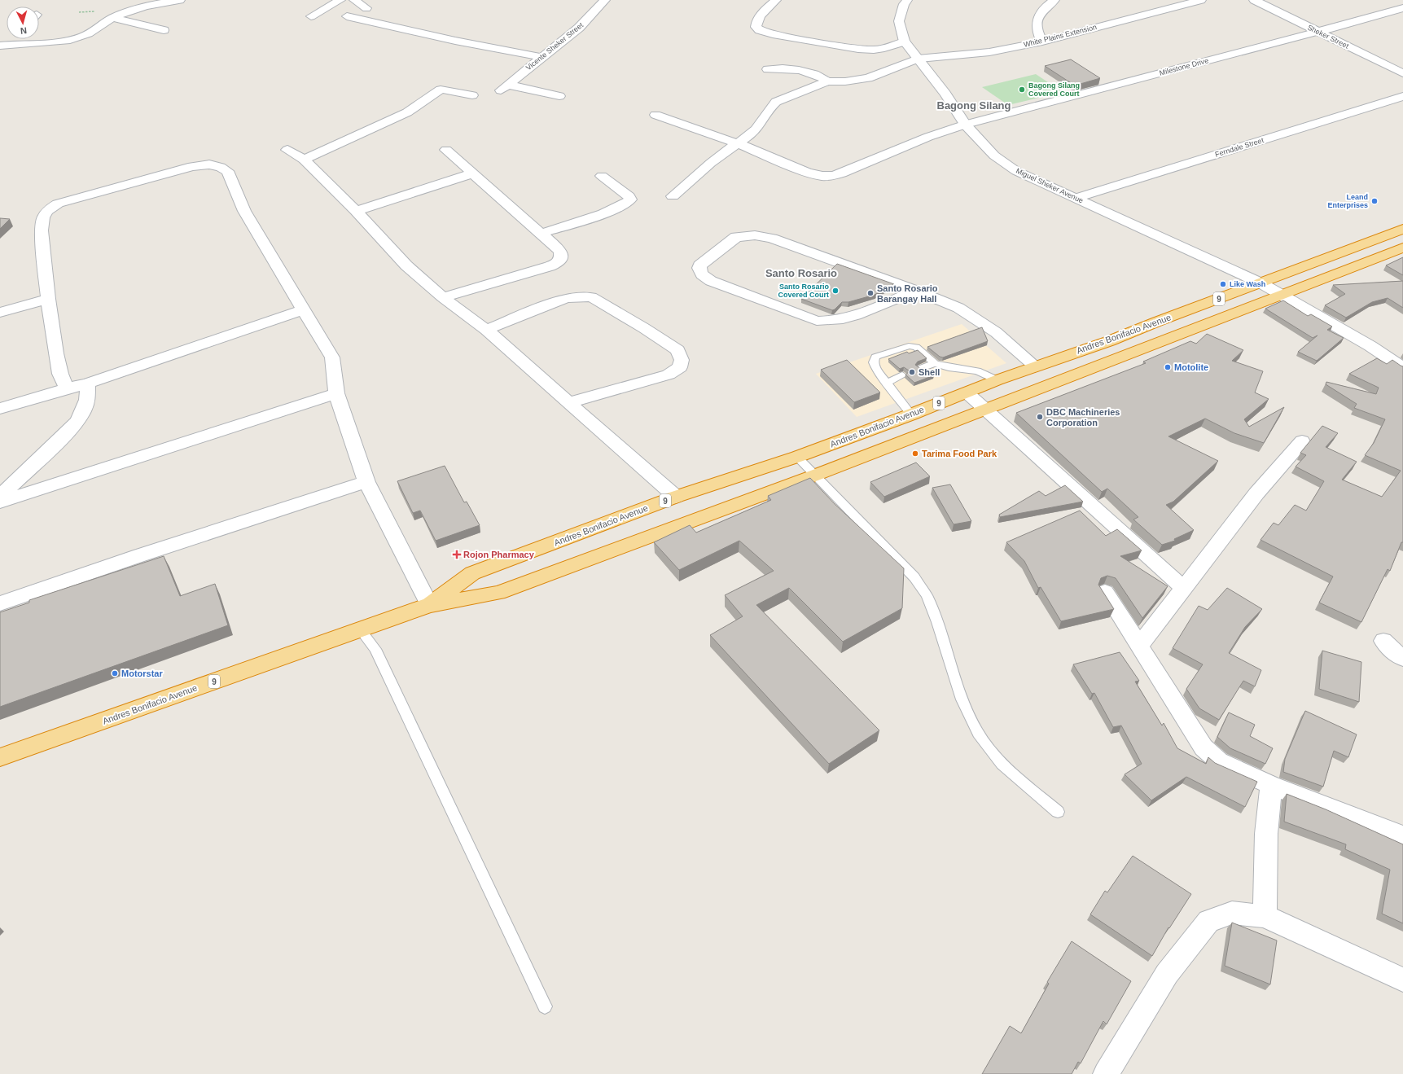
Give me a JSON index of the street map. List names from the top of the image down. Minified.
{"streets":{"highway":["9","Andres Bonifacio Avenue"],"street":["White Plains Extension","Sheker Street","Vicente Sheker Street","Milestone Drive","Ferndale Street","Miguel Sheker Avenue"]},"crossings":[["White Plains Extension","Miguel Sheker Avenue"],["Sheker Street","Milestone Drive"],["Milestone Drive","Miguel Sheker Avenue"],["Ferndale Street","Miguel Sheker Avenue"],["Miguel Sheker Avenue","Andres Bonifacio Avenue"]],"districts":["Bagong Silang","Santo Rosario"],"places":{"other":["Bagong Silang Covered Court","Leand Enterprises","Like Wash","Santo Rosario Covered Court","Santo Rosario Barangay Hall","Motolite","Shell","DBC Machineries Corporation","Tarima Food Park","Motorstar"],"health":["Rojon Pharmacy"]},"north":"bottom"}
